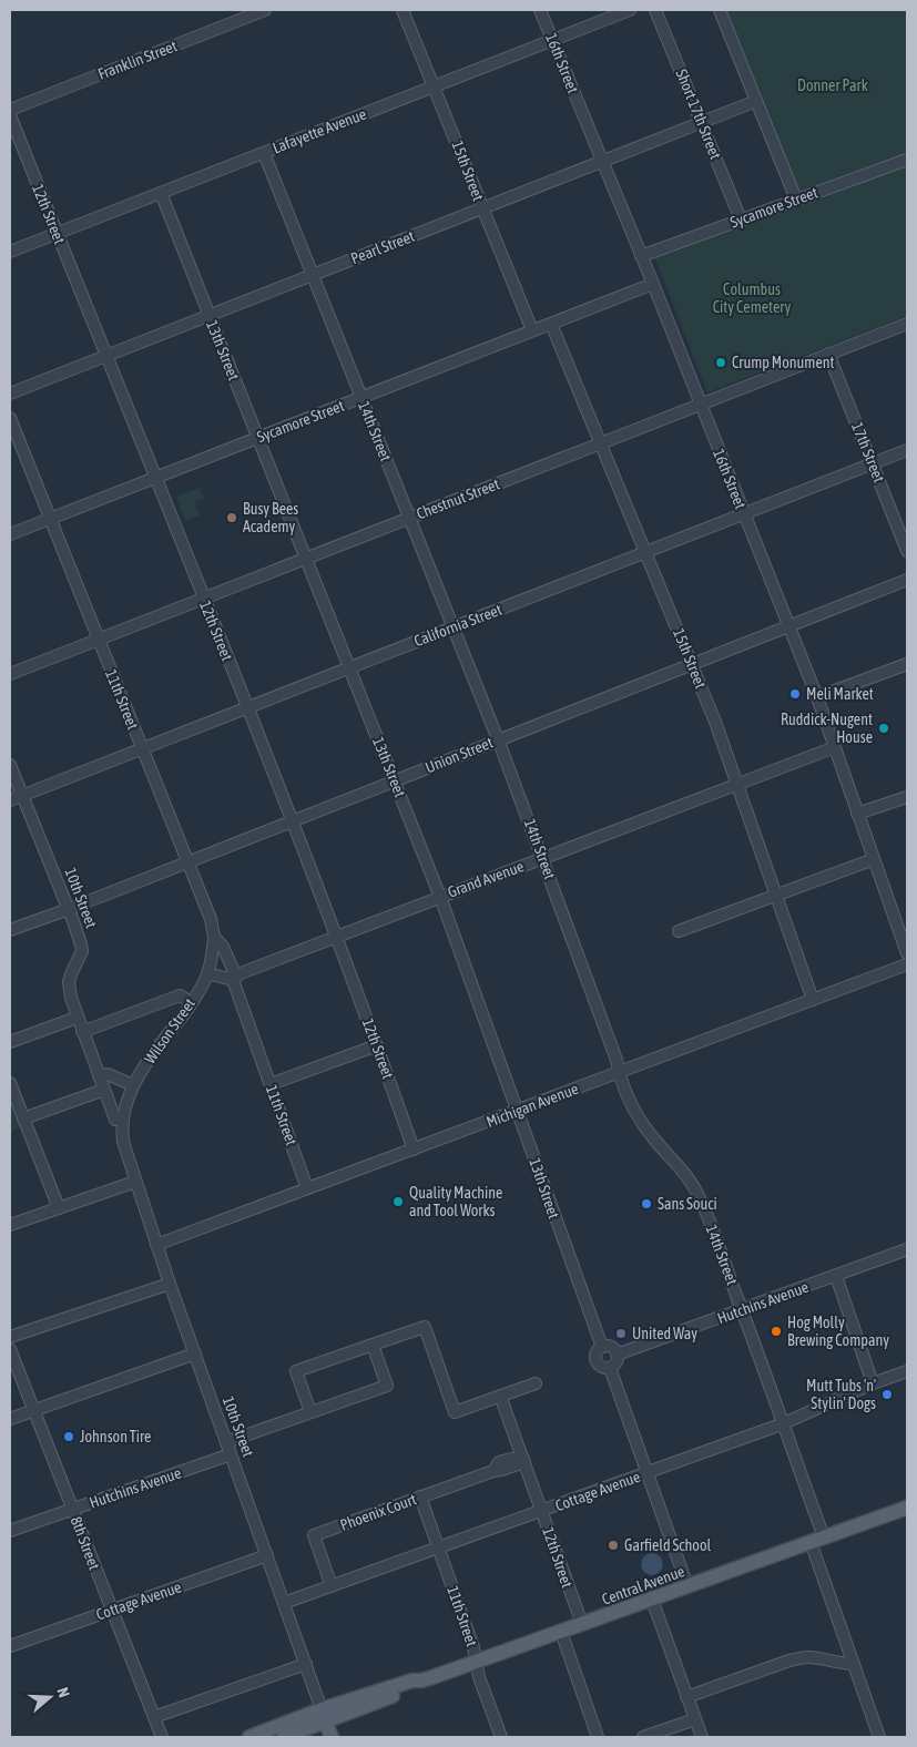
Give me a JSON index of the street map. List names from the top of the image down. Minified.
{"streets":{"main road":["10th Street","Central Avenue"],"street":["Franklin Street","16th Street","Short 17th Street","Lafayette Avenue","15th Street","Sycamore Street","12th Street","Pearl Street","13th Street","14th Street","17th Street","Chestnut Street","California Street","11th Street","Union Street","Grand Avenue","Wilson Street","Michigan Avenue","Hutchins Avenue","Cottage Avenue","Phoenix Court","8th Street"]},"crossings":[["16th Street","Lafayette Avenue"],["16th Street","Sycamore Street"],["16th Street","Pearl Street"],["16th Street","Chestnut Street"],["16th Street","California Street"],["16th Street","Union Street"],["16th Street","Grand Avenue"],["Short 17th Street","Sycamore Street"],["Short 17th Street","Pearl Street"],["Lafayette Avenue","15th Street"],["Lafayette Avenue","12th Street"],["Lafayette Avenue","13th Street"],["Lafayette Avenue","14th Street"],["15th Street","Sycamore Street"],["15th Street","Pearl Street"],["15th Street","Chestnut Street"],["15th Street","California Street"],["15th Street","Union Street"],["15th Street","Grand Avenue"],["15th Street","Michigan Avenue"],["Sycamore Street","12th Street"],["Sycamore Street","13th Street"],["Sycamore Street","14th Street"],["Sycamore Street","11th Street"],["12th Street","Pearl Street"],["12th Street","Chestnut Street"],["12th Street","California Street"],["12th Street","Union Street"],["12th Street","Grand Avenue"],["12th Street","Michigan Avenue"],["12th Street","Cottage Avenue"],["12th Street","Phoenix Court"],["12th Street","Central Avenue"],["Pearl Street","13th Street"],["Pearl Street","14th Street"],["13th Street","Chestnut Street"],["13th Street","California Street"],["13th Street","Union Street"],["13th Street","Grand Avenue"],["13th Street","Michigan Avenue"],["13th Street","Hutchins Avenue"],["14th Street","Chestnut Street"],["14th Street","California Street"],["14th Street","Union Street"],["14th Street","Grand Avenue"],["14th Street","Michigan Avenue"],["14th Street","Hutchins Avenue"],["14th Street","Cottage Avenue"],["14th Street","Central Avenue"],["17th Street","Chestnut Street"],["17th Street","California Street"],["Chestnut Street","11th Street"],["California Street","11th Street"],["California Street","10th Street"],["11th Street","Union Street"],["11th Street","Grand Avenue"],["11th Street","Wilson Street"],["11th Street","Michigan Avenue"],["11th Street","Cottage Avenue"],["11th Street","Phoenix Court"],["11th Street","Central Avenue"],["Union Street","10th Street"],["10th Street","Wilson Street"],["10th Street","Michigan Avenue"],["10th Street","Hutchins Avenue"],["10th Street","Cottage Avenue"],["10th Street","Central Avenue"],["Hutchins Avenue","8th Street"],["Cottage Avenue","Phoenix Court"],["Cottage Avenue","8th Street"]],"parks":["Donner Park","Columbus City Cemetery"],"places":["Crump Monument","Busy Bees Academy","Meli Market","Ruddick-Nugent House","Quality Machine and Tool Works","Sans Souci","Hog Molly Brewing Company","United Way","Mutt Tubs 'n' Stylin' Dogs","Johnson Tire","Garfield School"],"north":"right"}
